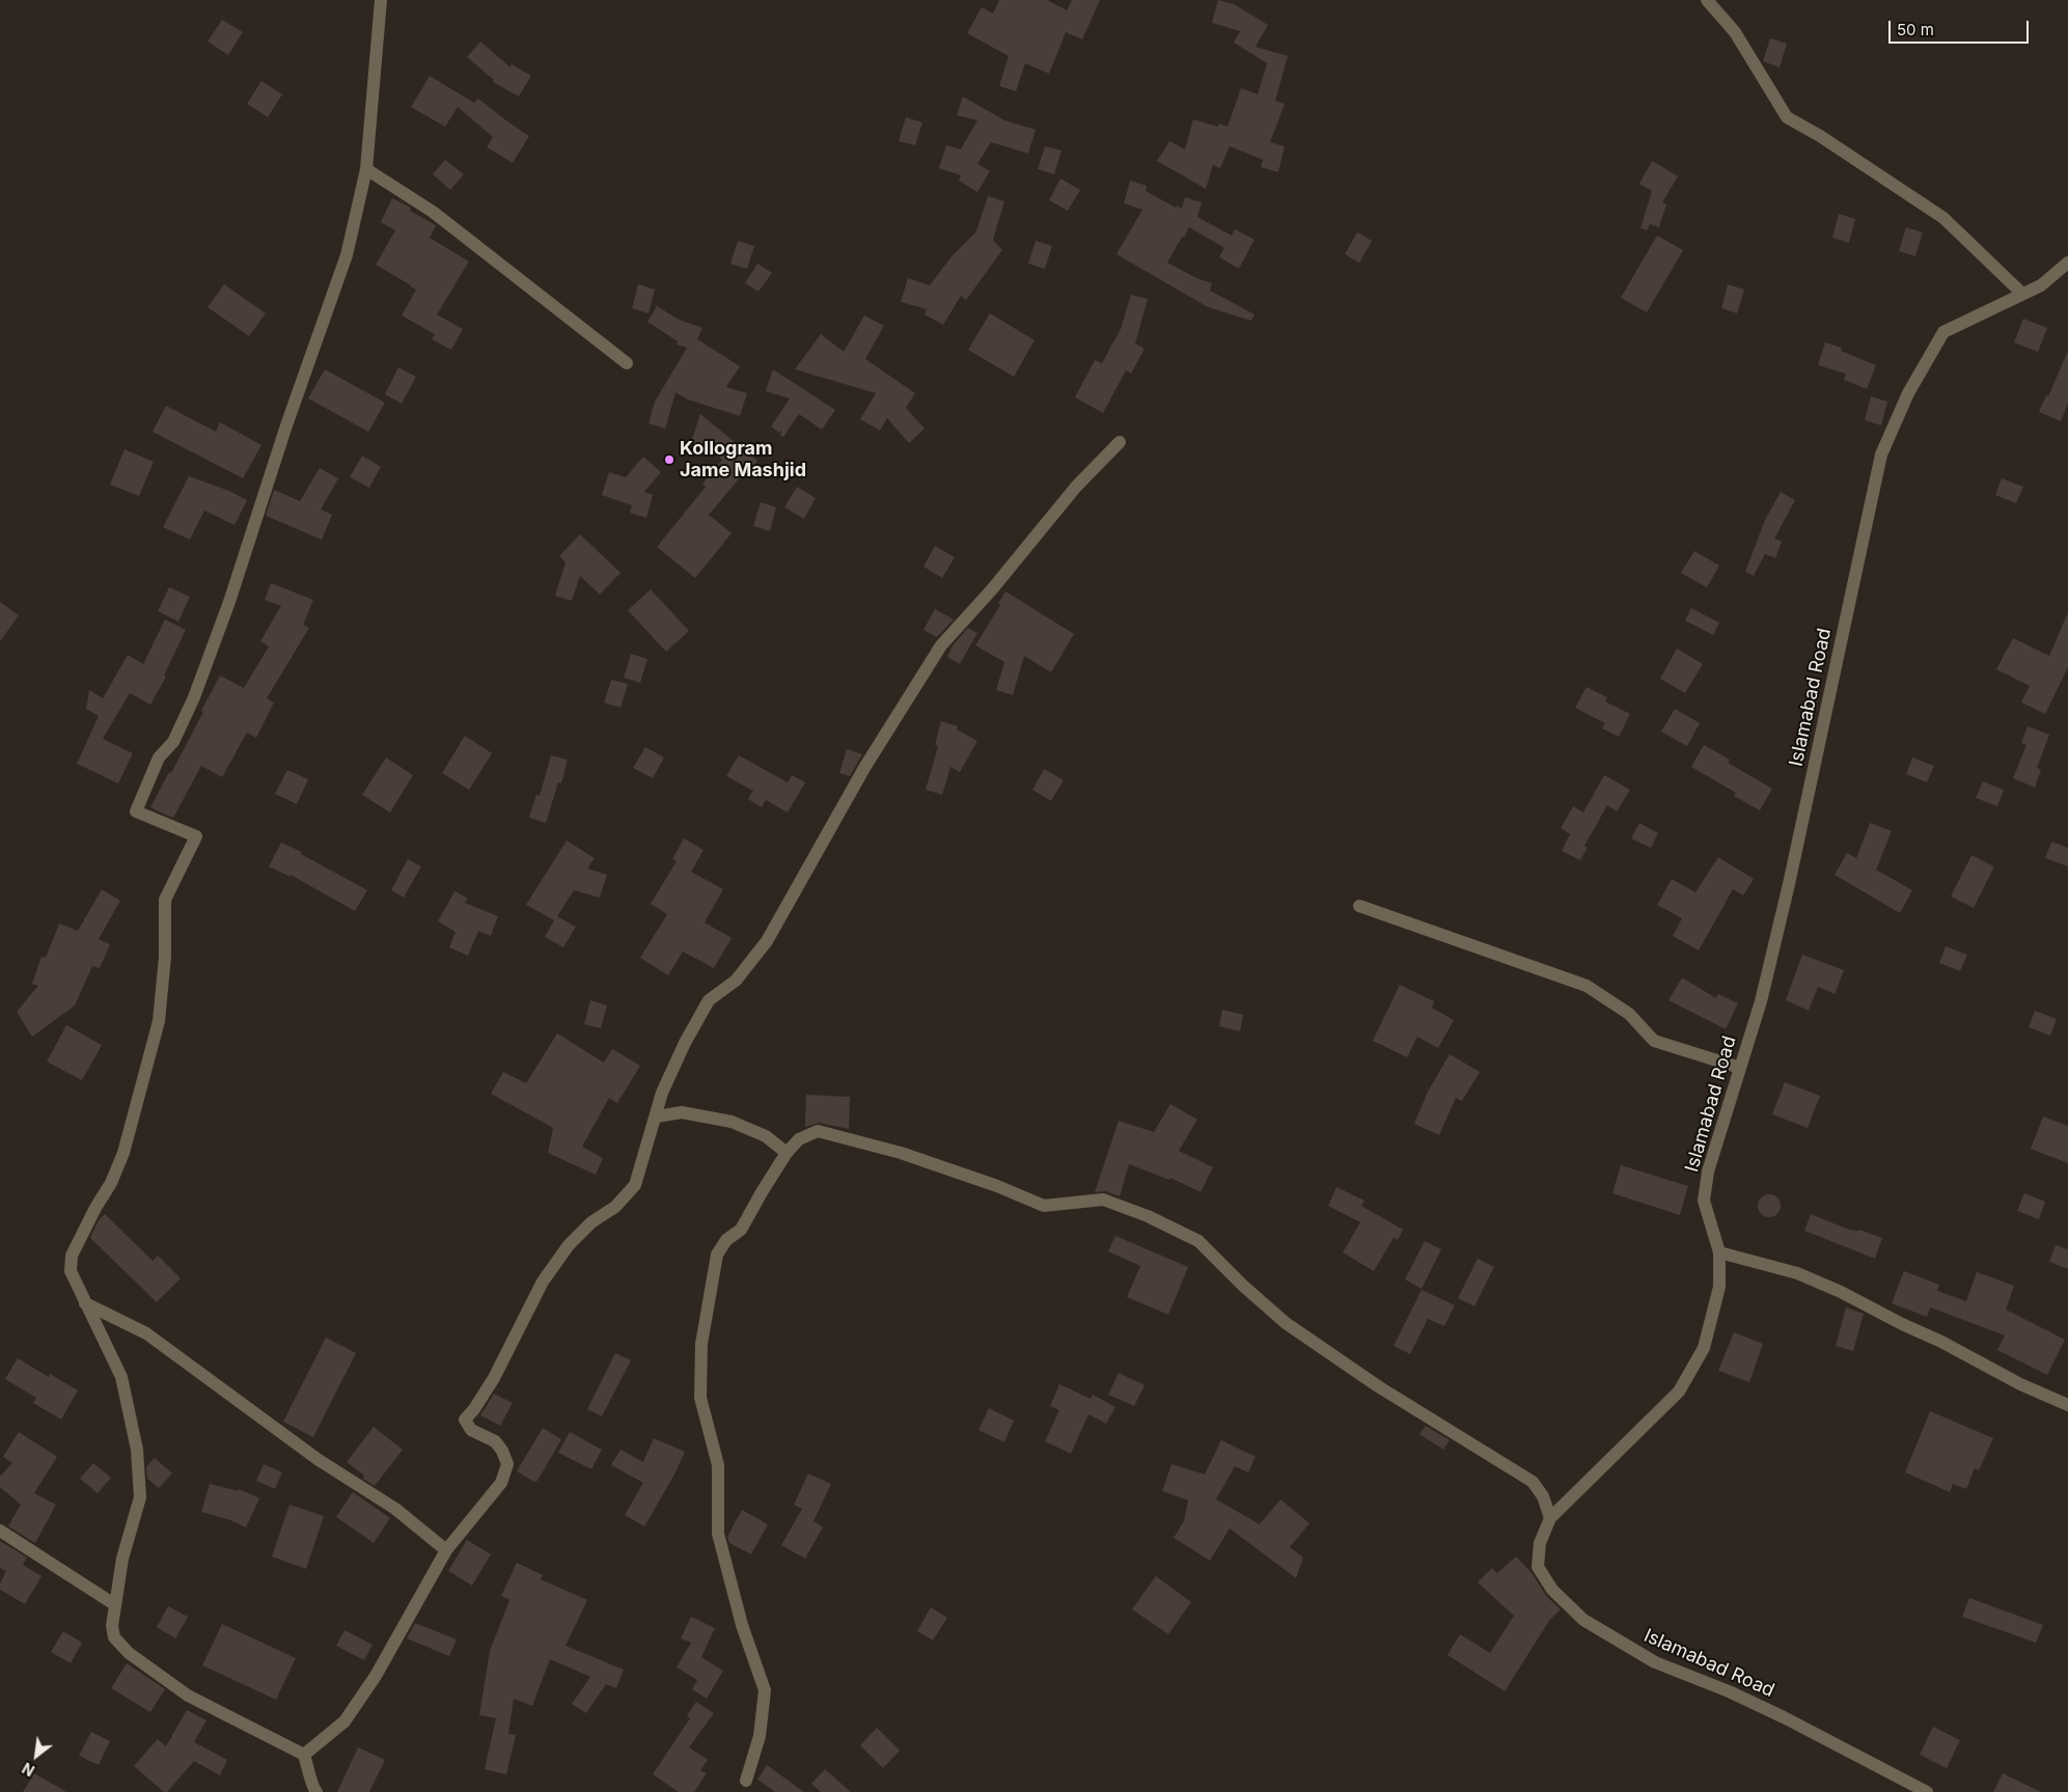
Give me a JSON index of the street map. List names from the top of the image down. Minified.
{"streets":{"street":["Islamabad Road"]},"places":["Kollogram Jame Mashjid"],"scale_bar":"50 m","north":"bottom left"}
